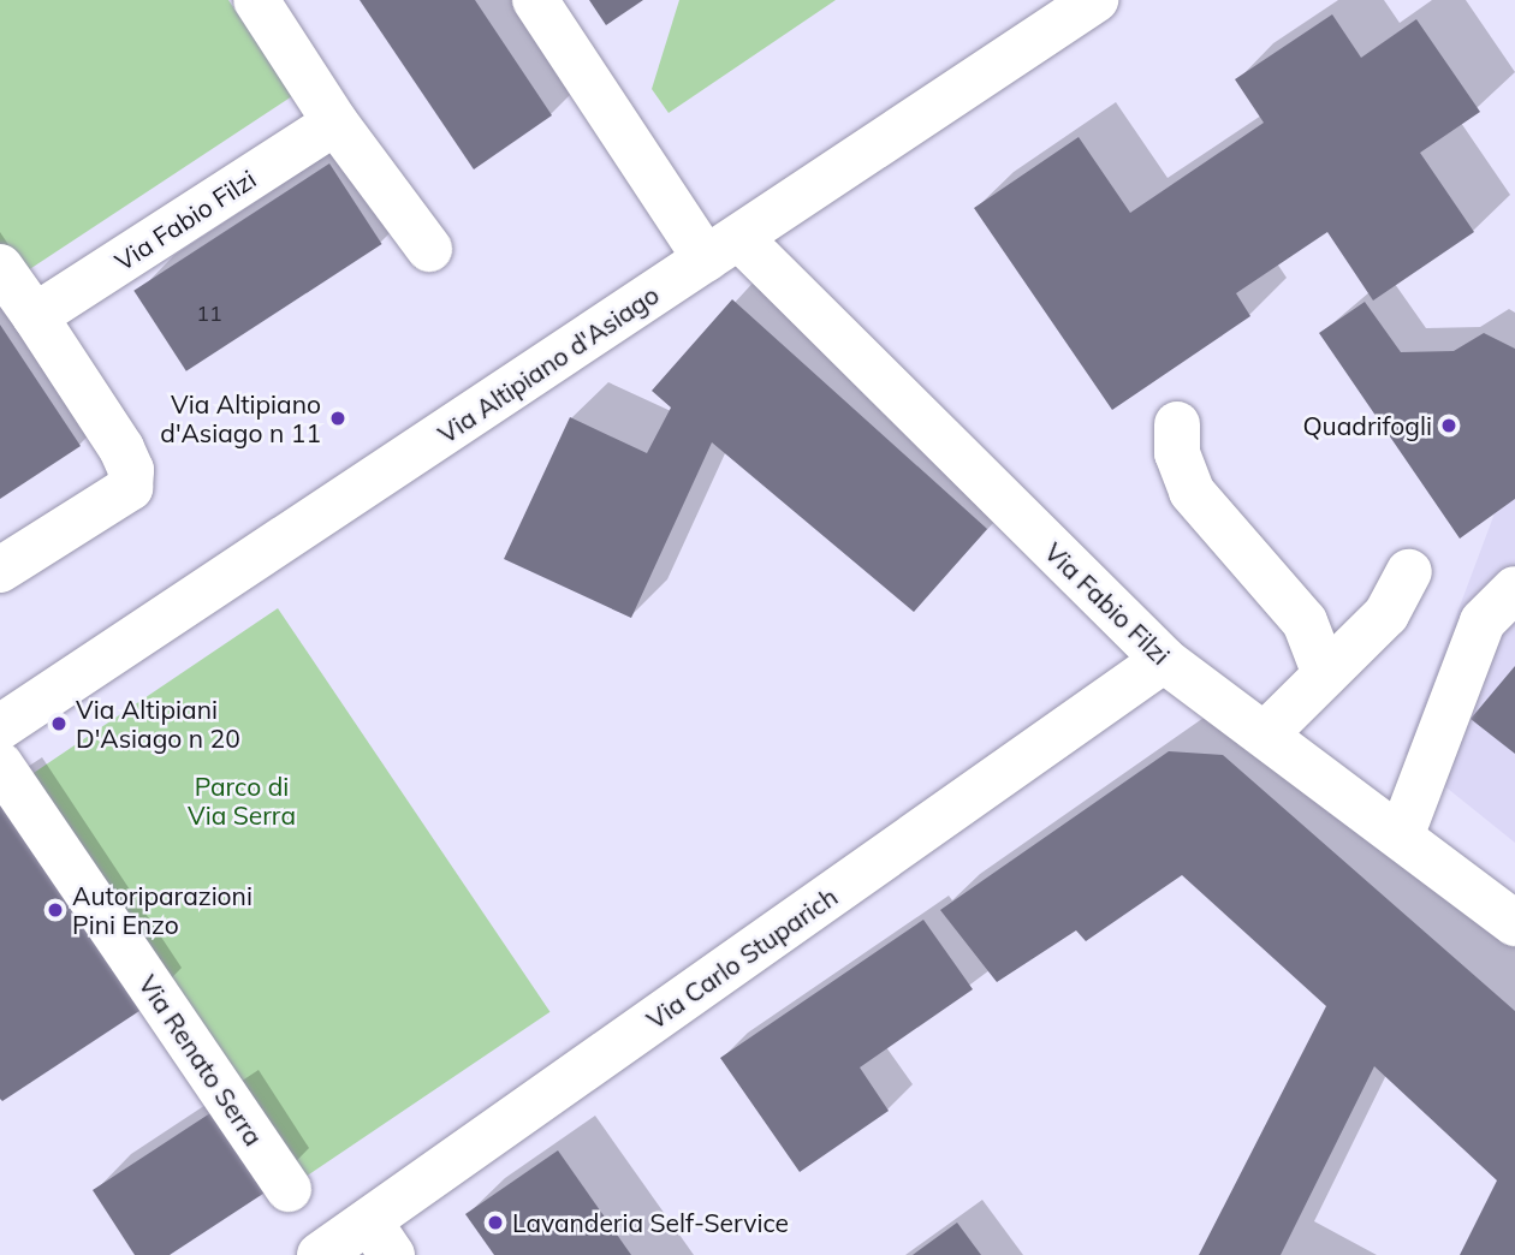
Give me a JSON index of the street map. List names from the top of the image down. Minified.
{"streets":{"street":["Via Fabio Filzi","Via Altipiano d'Asiago","Via Carlo Stuparich","Via Renato Serra"]},"crossings":[["Via Fabio Filzi","Via Altipiano d'Asiago"],["Via Fabio Filzi","Via Carlo Stuparich"],["Via Altipiano d'Asiago","Via Renato Serra"]],"parks":["Parco di Via Serra"],"places":["Via Altipiano d'Asiago n 11","Quadrifogli","Via Altipiani D'Asiago n 20","Autoriparazioni Pini Enzo","Lavanderia Self-Service"],"house_numbers":["11"]}
